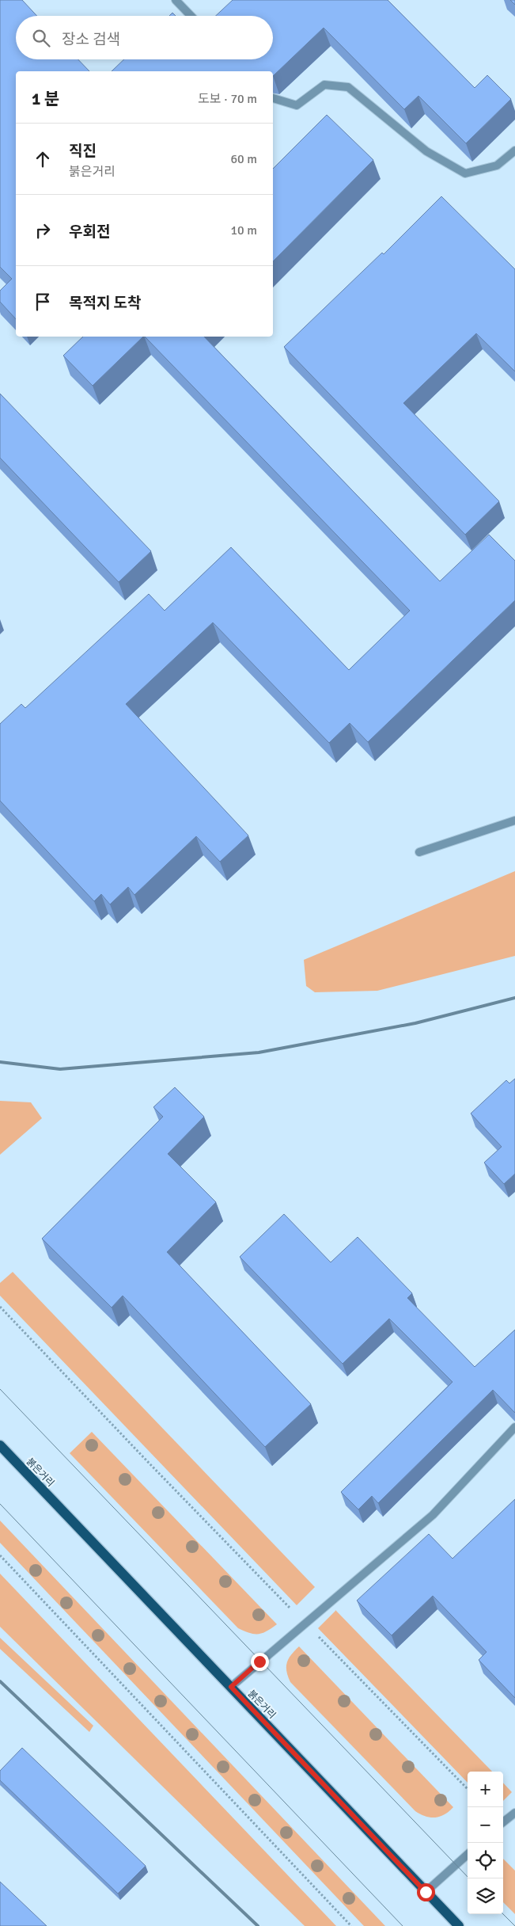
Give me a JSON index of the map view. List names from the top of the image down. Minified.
{"streets":{"main road":["붉은거리"]},"page":{"search":"장소 검색","heading":["1 분","도보 · 70 m"],"list":[["직진","붉은거리","60 m"],["우회전","10 m"],"목적지 도착"],"map_buttons":["+","−"]}}
